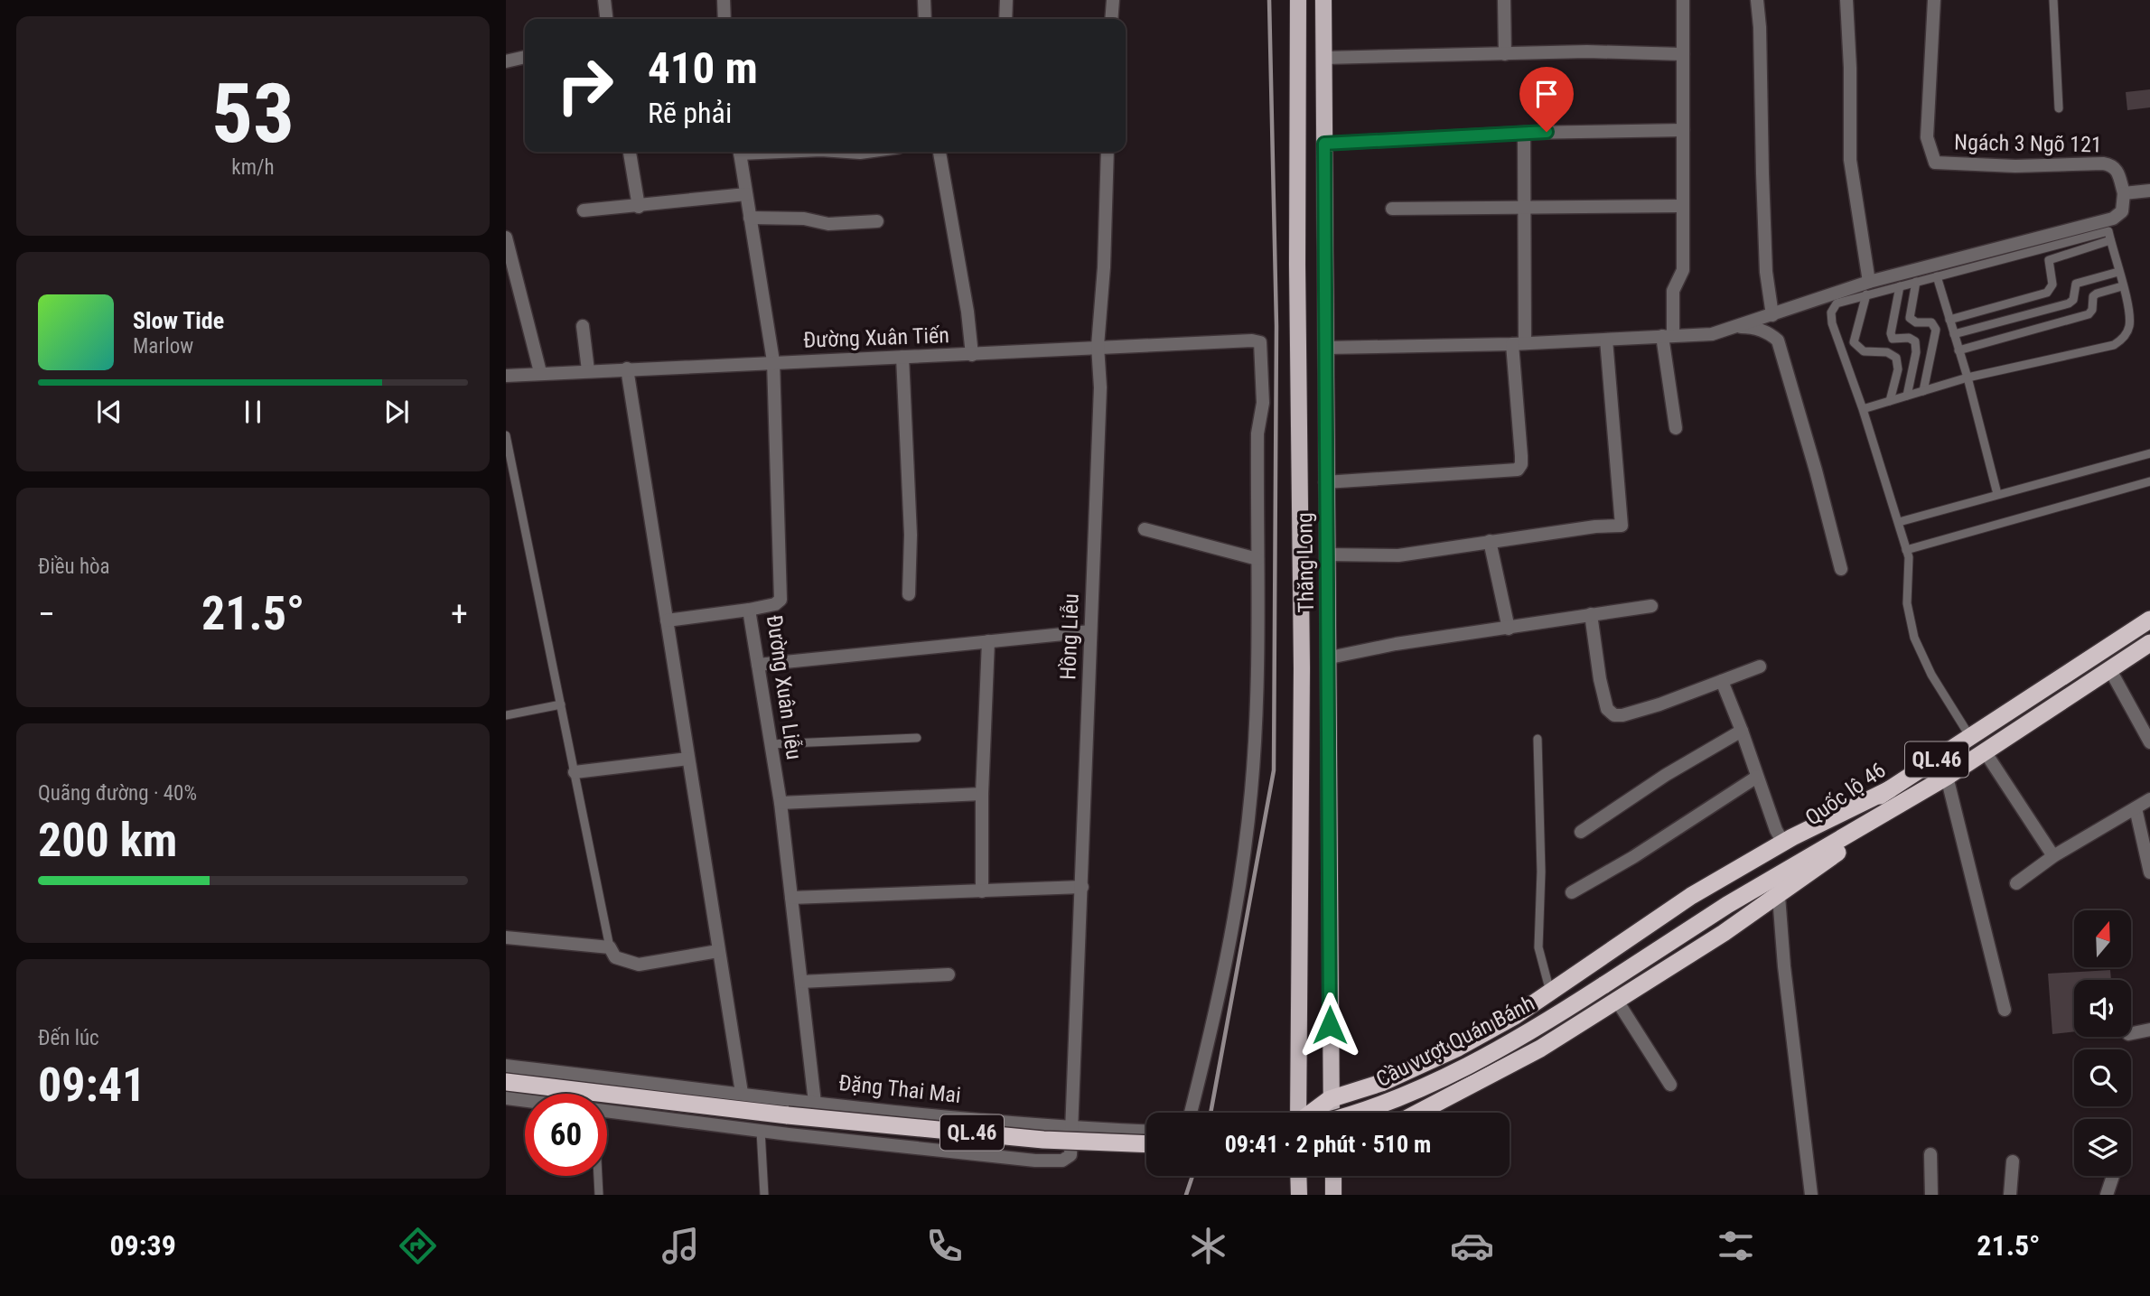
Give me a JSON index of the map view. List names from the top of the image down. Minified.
{"streets":{"highway":["QL.46","Quốc lộ 46","Cầu vượt Quán Bánh"],"main road":["Thăng Long"],"street":["Ngách 3 Ngõ 121","Đường Xuân Tiến","Hồng Liễu","Đường Xuân Liễu","Đặng Thai Mai"]},"crossings":[["Đường Xuân Tiến","Hồng Liễu"],["Đường Xuân Tiến","Đường Xuân Liễu"],["Hồng Liễu","Đặng Thai Mai"],["Đường Xuân Liễu","Đặng Thai Mai"],["Quốc lộ 46","Cầu vượt Quán Bánh"]],"north":"top","page":{"tile":[["53","km/h"],"Điều hòa",["Quãng đường · 40%","200 km"],["Đến lúc","09:41"]],"turn":["410 m","Rẽ phải"],"song":["Slow Tide","Marlow"],"heat":["−","21.5°","+"],"limit":"60","trip":"09:41 · 2 phút · 510 m","tabs":["09:39","21.5°"]}}
